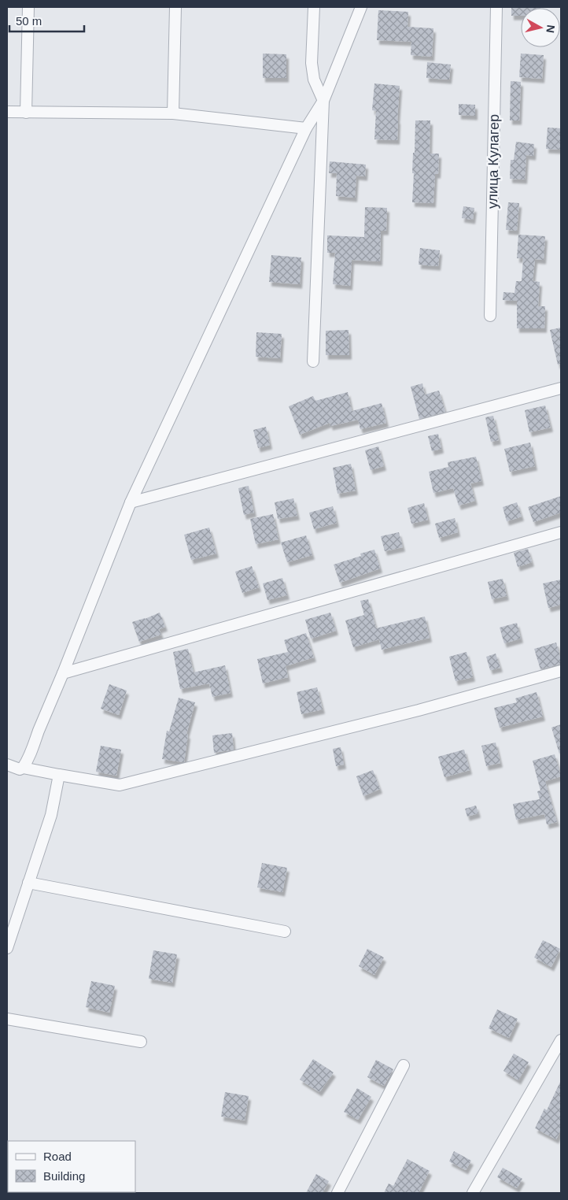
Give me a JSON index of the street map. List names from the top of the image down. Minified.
{"streets":{"street":["улица Кулагер"]},"legend":["Road","Building"],"scale_bar":"50 m","north":"right"}
